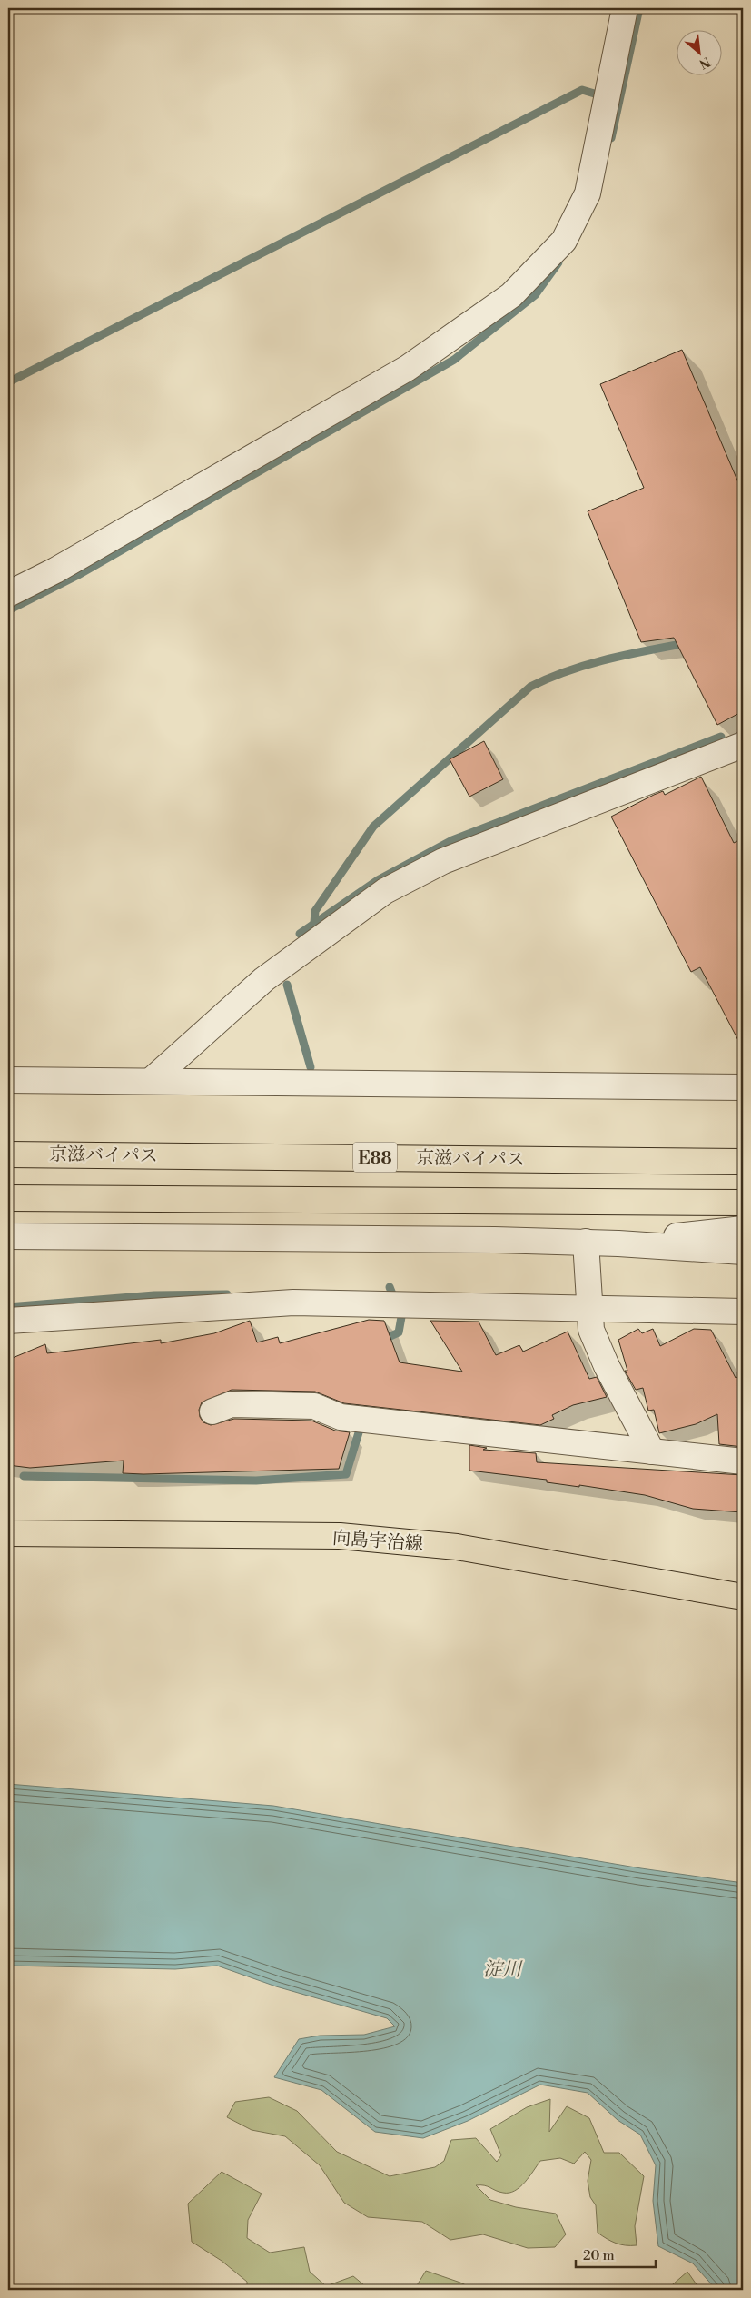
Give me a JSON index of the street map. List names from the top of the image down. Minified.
{"streets":{"main road":["京滋バイパス","E88","向島宇治線"]},"water":["淀川"],"scale_bar":"20 m","north":"bottom right"}
